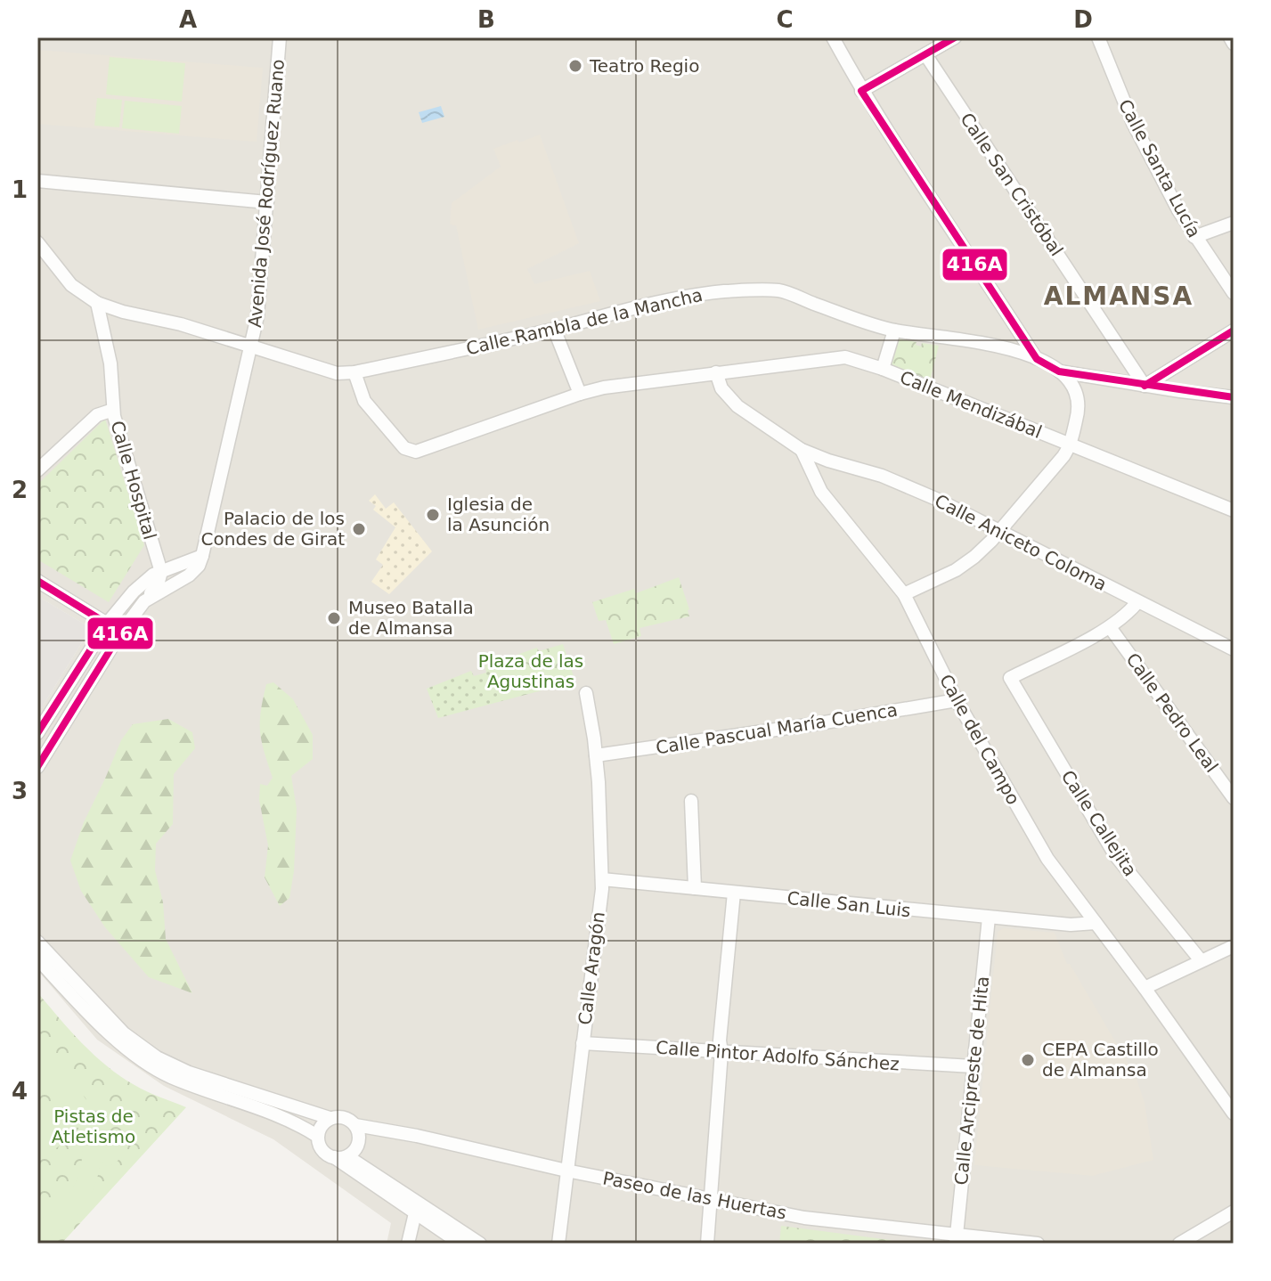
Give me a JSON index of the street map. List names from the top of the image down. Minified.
{"streets":{"street":["Calle Santa Lucía","Calle San Cristóbal","Avenida José Rodríguez Ruano","Calle Rambla de la Mancha","Calle Mendizábal","Calle Hospital","Calle Aniceto Coloma","Calle Pedro Leal","Calle Pascual María Cuenca","Calle del Campo","Calle Callejita","Calle San Luis","Calle Aragón","Calle Pintor Adolfo Sánchez","Calle Arcipreste de Hita","Paseo de las Huertas"]},"crossings":[["Avenida José Rodríguez Ruano","Calle Rambla de la Mancha"],["Calle Rambla de la Mancha","Calle Mendizábal"],["Calle Rambla de la Mancha","Calle Hospital"],["Calle Mendizábal","Calle Aniceto Coloma"],["Calle Aniceto Coloma","Calle del Campo"],["Calle Pedro Leal","Calle Callejita"],["Calle Pascual María Cuenca","Calle del Campo"],["Calle Pascual María Cuenca","Calle Aragón"],["Calle del Campo","Calle San Luis"],["Calle San Luis","Calle Aragón"],["Calle San Luis","Calle Arcipreste de Hita"],["Calle Aragón","Calle Pintor Adolfo Sánchez"],["Calle Aragón","Paseo de las Huertas"],["Calle Pintor Adolfo Sánchez","Calle Arcipreste de Hita"],["Calle Arcipreste de Hita","Paseo de las Huertas"]],"districts":["ALMANSA"],"parks":["Plaza de las Agustinas","Pistas de Atletismo"],"places":["Teatro Regio","Iglesia de la Asunción","Palacio de los Condes de Girat","Museo Batalla de Almansa","CEPA Castillo de Almansa"],"lines":["transit line 416A"],"grid":{"columns":["A","B","C","D"],"rows":["1","2","3","4"]}}
